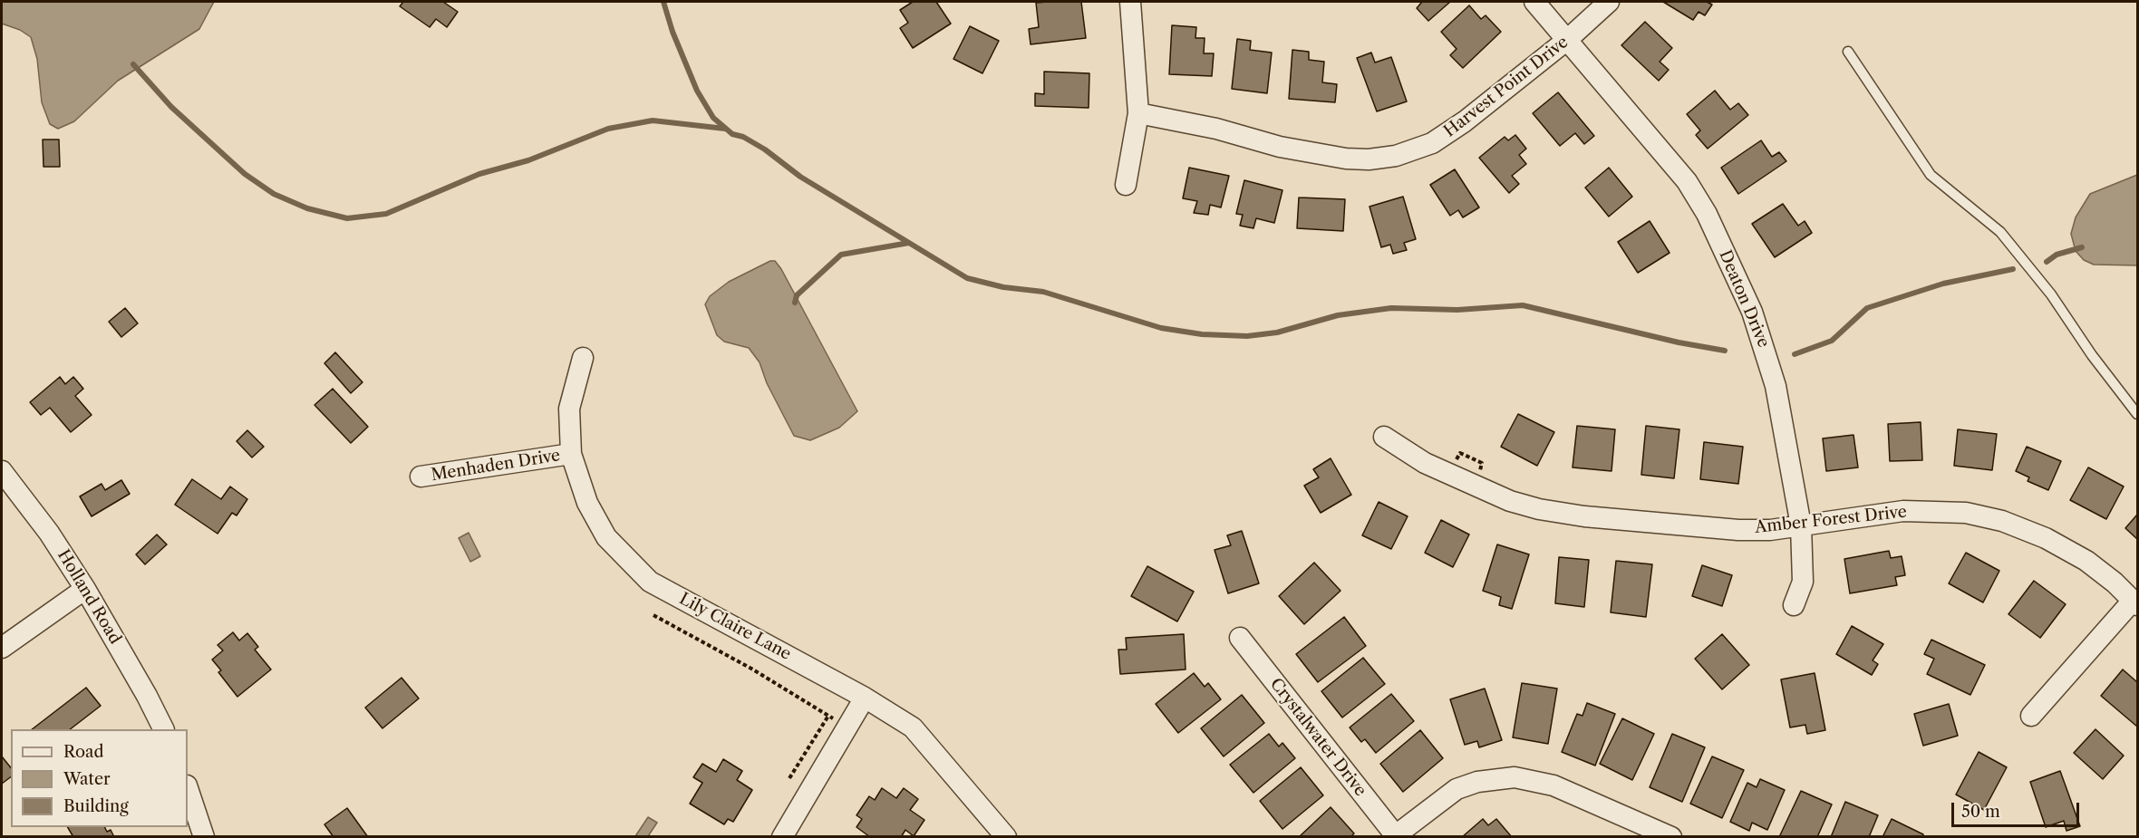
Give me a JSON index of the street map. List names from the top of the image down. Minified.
{"streets":{"street":["Harvest Point Drive","Deaton Drive","Menhaden Drive","Amber Forest Drive","Holland Road","Lily Claire Lane","Crystalwater Drive"]},"crossings":[["Harvest Point Drive","Deaton Drive"],["Deaton Drive","Amber Forest Drive"],["Menhaden Drive","Lily Claire Lane"]],"legend":["Road","Water","Building"],"scale_bar":"50 m"}
